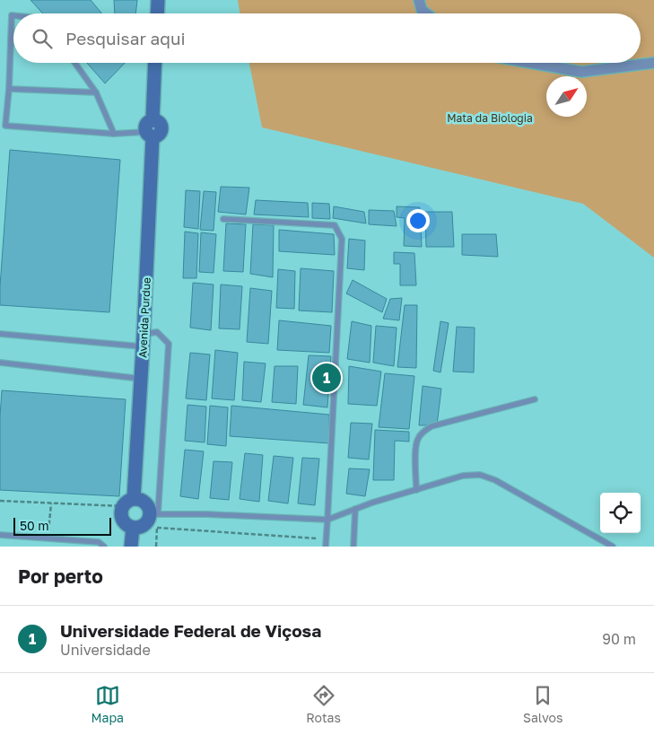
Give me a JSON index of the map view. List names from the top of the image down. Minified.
{"streets":{"street":["Avenida Purdue"]},"parks":["Mata da Biologia"],"scale_bar":"50 m","north":"top right","page":{"search":"Pesquisar aqui","pins":"1","scale":"50 m","heading":"Por perto","list":[{"mark":"1","name":"Universidade Federal de Viçosa","note":"Universidade","value":"90 m"}],"nav":["Mapa","Rotas","Salvos"]}}
